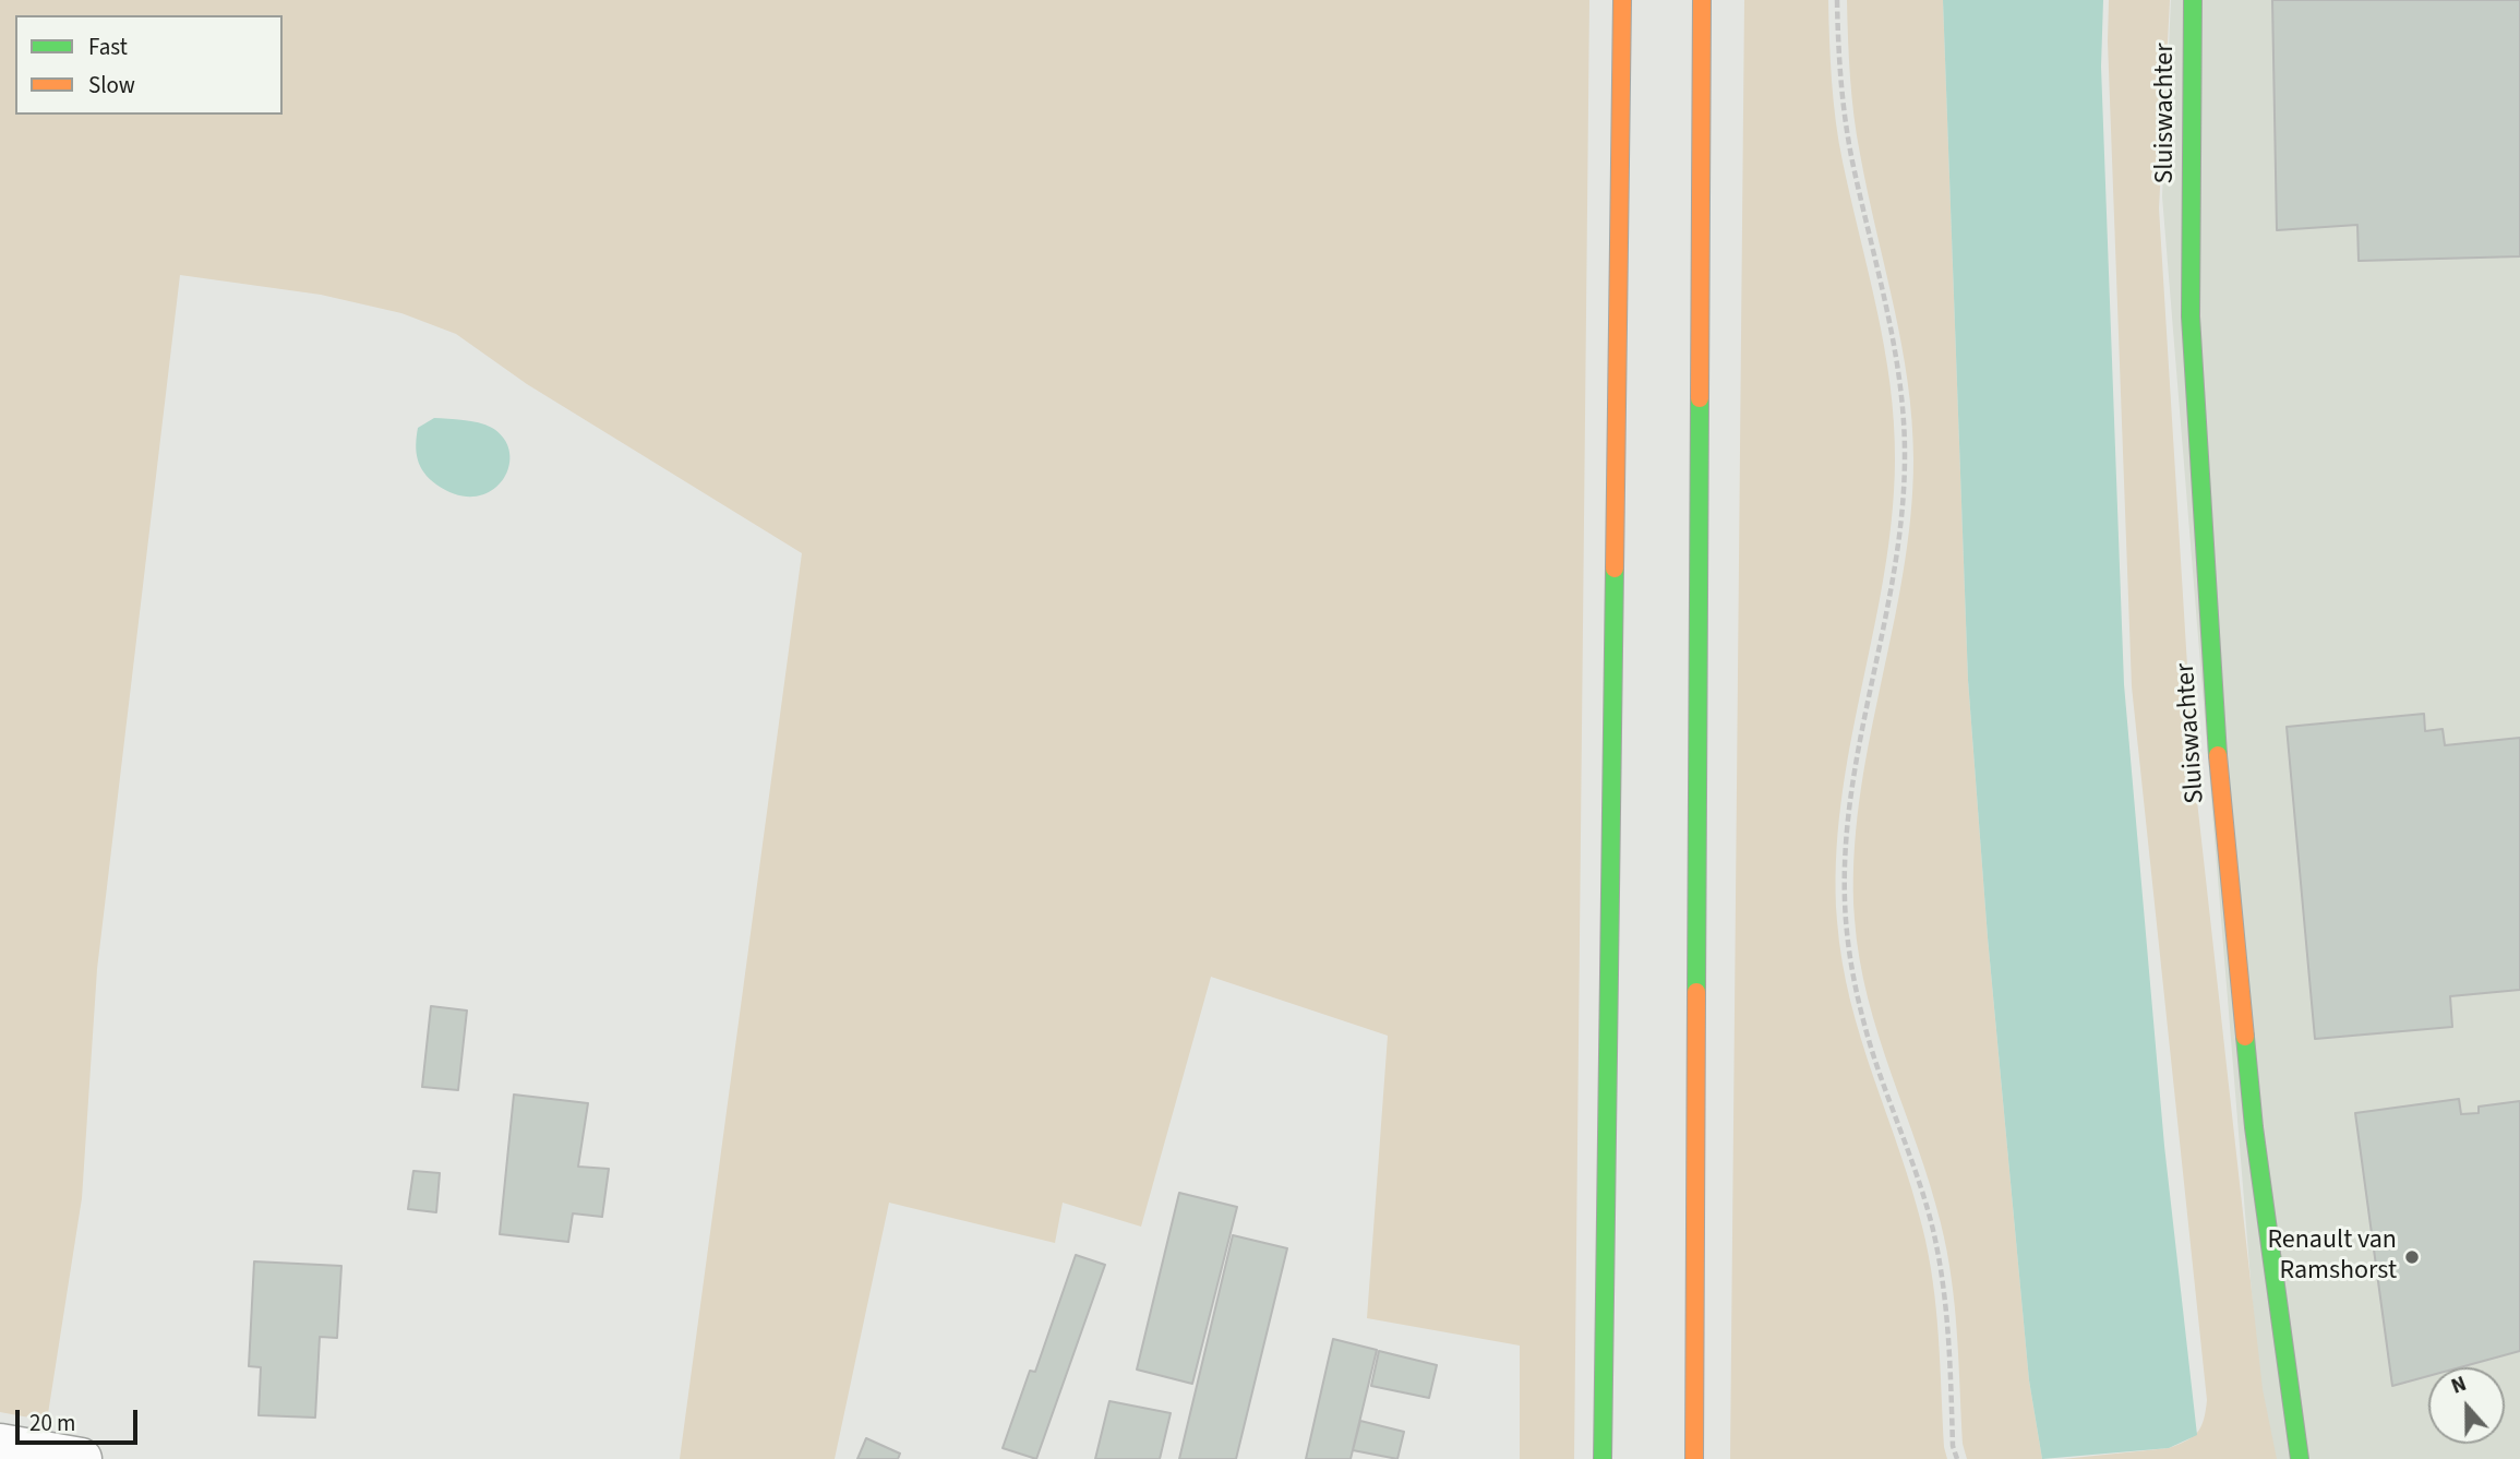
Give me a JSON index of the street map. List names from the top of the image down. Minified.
{"streets":{"main road":["Sluiswachter"]},"places":["Renault van Ramshorst"],"legend":["Fast","Slow"],"scale_bar":"20 m","north":"top"}
